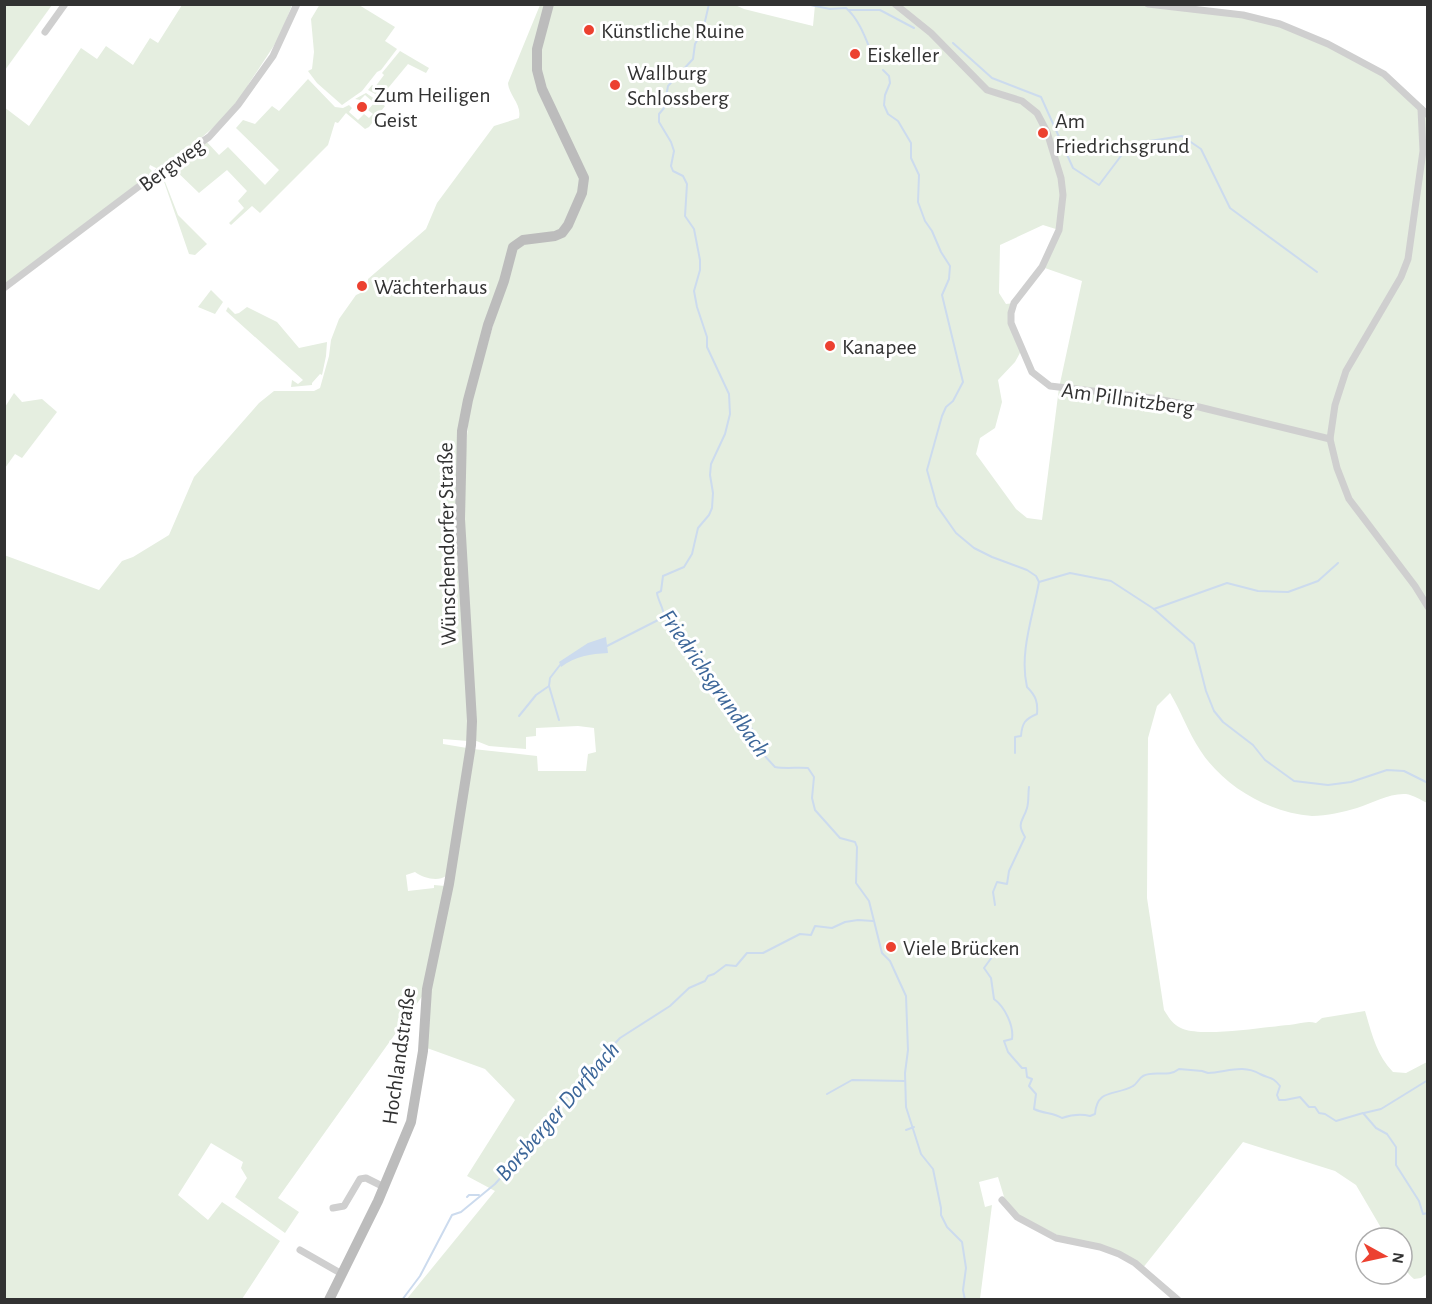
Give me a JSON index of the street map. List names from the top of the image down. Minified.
{"streets":{"street":["Bergweg","Am Pillnitzberg","Wünschendorfer Straße","Hochlandstraße"]},"crossings":[["Wünschendorfer Straße","Hochlandstraße"]],"water":["Friedrichsgrundbach","Borsberger Dorfbach"],"places":["Künstliche Ruine","Eiskeller","Wallburg Schlossberg","Zum Heiligen Geist","Am Friedrichsgrund","Wächterhaus","Kanapee","Viele Brücken"],"north":"right"}
